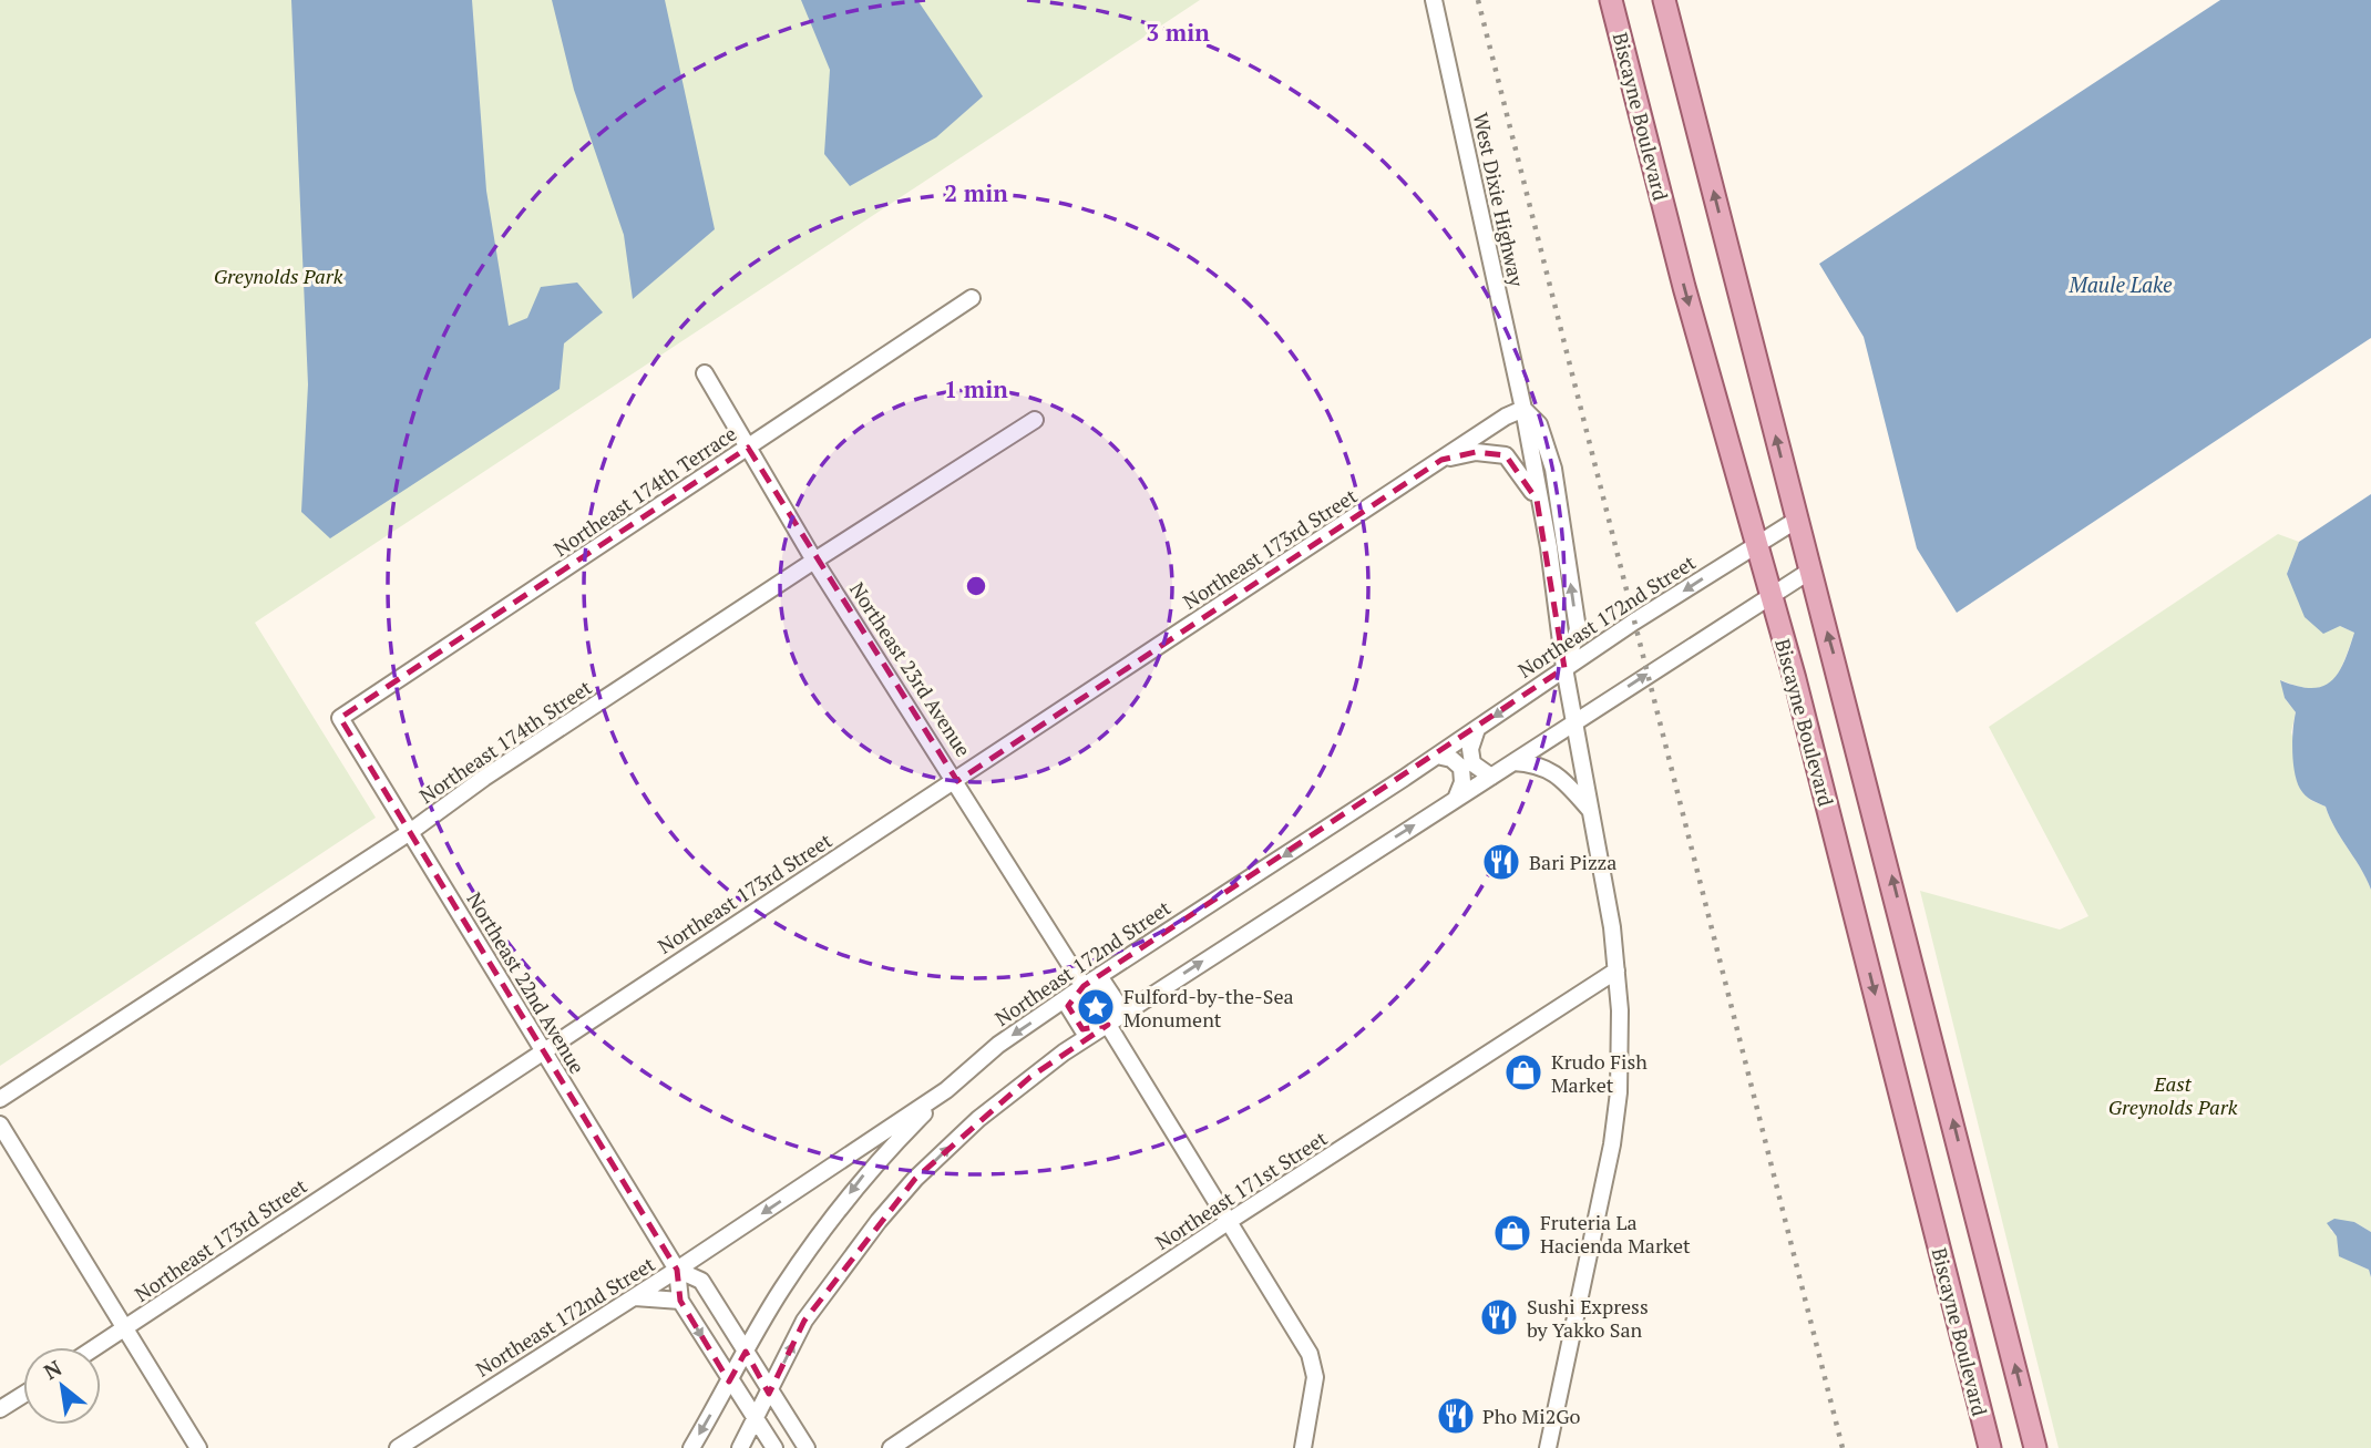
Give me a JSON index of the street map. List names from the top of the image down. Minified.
{"streets":{"main road":["Biscayne Boulevard"],"street":["West Dixie Highway","Northeast 174th Terrace","Northeast 173rd Street","Northeast 172nd Street","Northeast 23rd Avenue","Northeast 174th Street","Northeast 22nd Avenue","Northeast 171st Street"]},"crossings":[["Biscayne Boulevard","Northeast 172nd Street"],["West Dixie Highway","Northeast 173rd Street"],["West Dixie Highway","Northeast 172nd Street"],["West Dixie Highway","Northeast 171st Street"],["Northeast 174th Terrace","Northeast 23rd Avenue"],["Northeast 174th Terrace","Northeast 22nd Avenue"],["Northeast 173rd Street","Northeast 23rd Avenue"],["Northeast 173rd Street","Northeast 22nd Avenue"],["Northeast 172nd Street","Northeast 23rd Avenue"],["Northeast 172nd Street","Northeast 22nd Avenue"],["Northeast 23rd Avenue","Northeast 174th Street"],["Northeast 174th Street","Northeast 22nd Avenue"]],"water":["Maule Lake"],"parks":["Greynolds Park","East Greynolds Park"],"places":{"restaurant":["Bari Pizza","Sushi Express by Yakko San","Pho Mi2Go"],"place":["Fulford-by-the-Sea Monument"],"shop":["Krudo Fish Market","Fruteria La Hacienda Market"]},"north":"top left","rings":["3 min","2 min","1 min"]}
